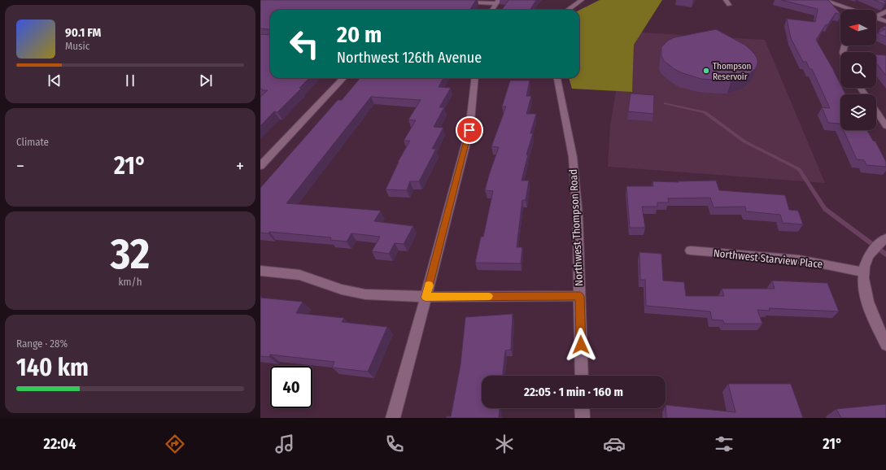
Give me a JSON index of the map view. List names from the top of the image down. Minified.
{"streets":{"street":["Northwest Thompson Road","Northwest Starview Place"]},"places":["Thompson Reservoir"],"north":"left","page":{"turn":["20 m","Northwest 126th Avenue"],"song":["90.1 FM","Music"],"tile":["Climate",["32","km/h"],["Range · 28%","140 km"]],"heat":["−","21°","+"],"limit":"40","trip":"22:05 · 1 min · 160 m","tabs":["22:04","21°"]}}
